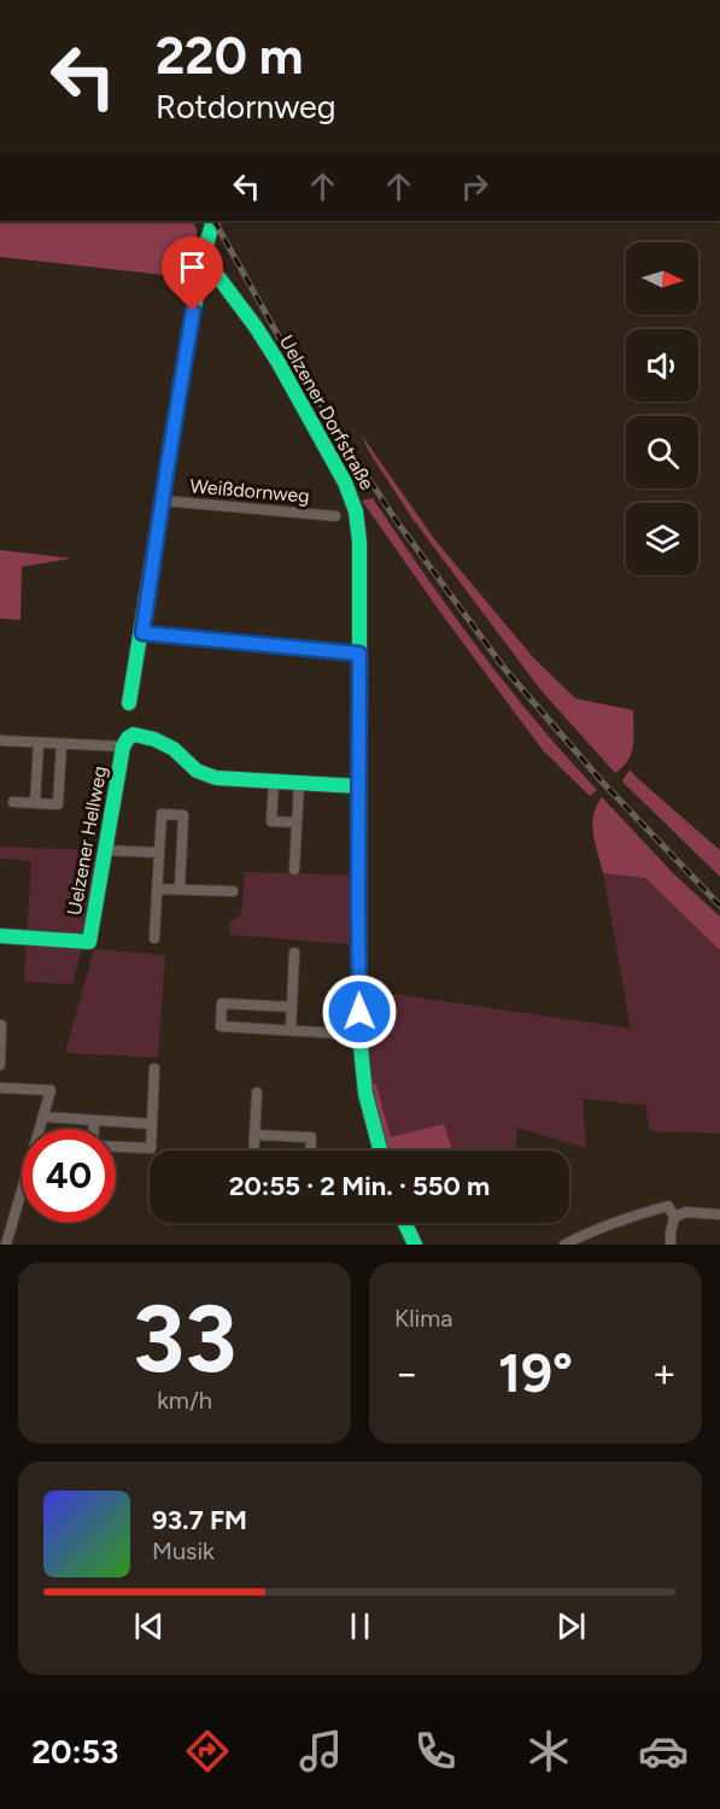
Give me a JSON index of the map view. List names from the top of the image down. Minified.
{"streets":{"street":["Uelzener Dorfstraße","Weißdornweg","Uelzener Hellweg"]},"north":"right","page":{"turn":["220 m","Rotdornweg"],"limit":"40","trip":"20:55 · 2 Min. · 550 m","tile":[["33","km/h"],"Klima"],"heat":["−","19°","+"],"song":["93.7 FM","Musik"],"tabs":"20:53"}}
